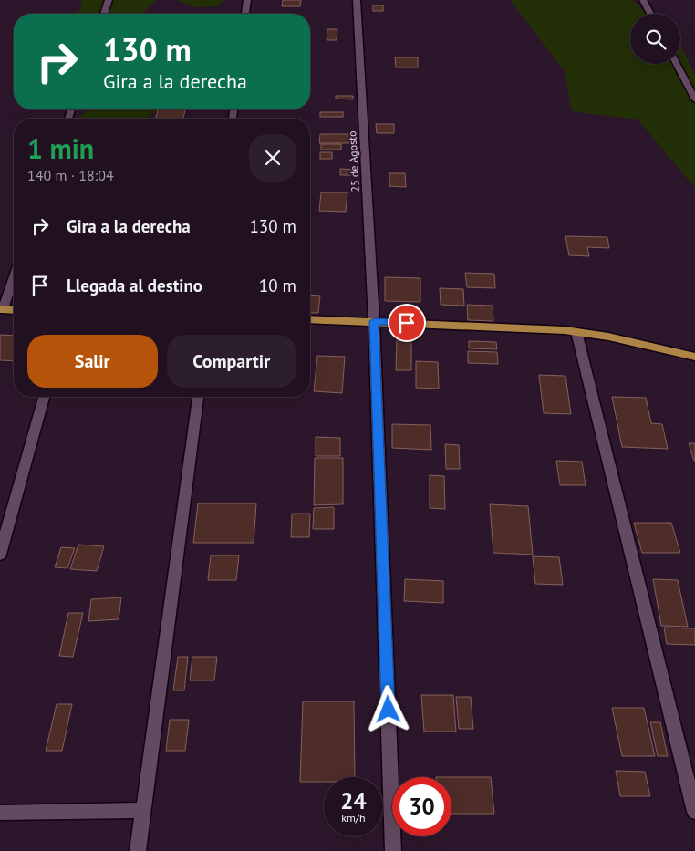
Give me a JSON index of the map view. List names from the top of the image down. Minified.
{"streets":{"street":["25 de Agosto"]},"page":{"turn":["130 m","Gira a la derecha"],"heading":["1 min","140 m · 18:04"],"list":[{"name":"Gira a la derecha","value":"130 m"},{"name":"Llegada al destino","value":"10 m"}],"buttons":["Salir","Compartir"],"speed":"24 km/h","limit":"30"}}
